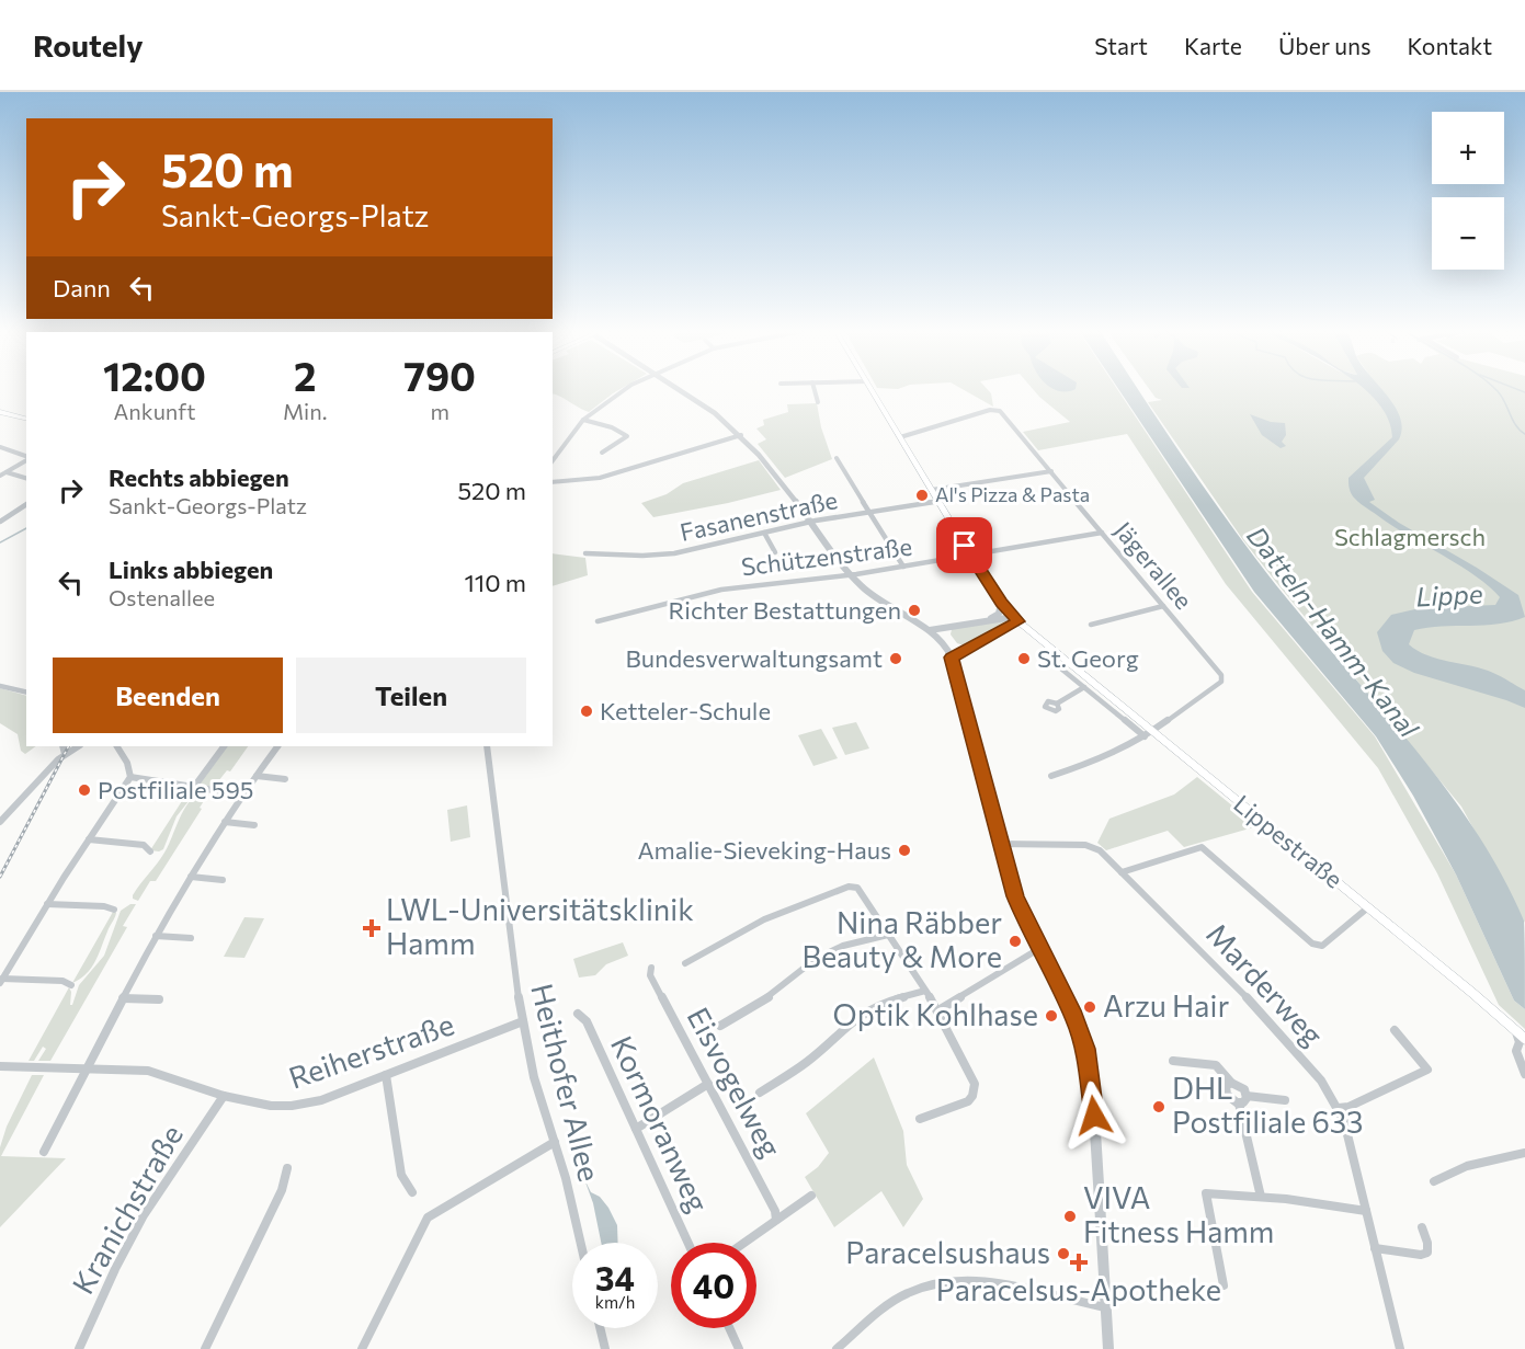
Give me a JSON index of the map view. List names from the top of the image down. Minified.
{"streets":{"main road":["Lippestraße"],"street":["Fasanenstraße","Schützenstraße","Jägerallee","Marderweg","Reiherstraße","Heithofer Allee","Eisvogelweg","Kormoranweg","Kranichstraße"]},"crossings":[["Fasanenstraße","Lippestraße"],["Schützenstraße","Jägerallee"],["Schützenstraße","Lippestraße"],["Jägerallee","Lippestraße"],["Reiherstraße","Heithofer Allee"],["Reiherstraße","Kranichstraße"]],"water":["Lippe","Datteln-Hamm-Kanal"],"parks":["Schlagmersch"],"places":{"other":["Al's Pizza & Pasta","Richter Bestattungen","Bundesverwaltungsamt","St. Georg","Ketteler-Schule","Postfiliale 595","Amalie-Sieveking-Haus","Nina Räbber Beauty & More","Arzu Hair","Optik Kohlhase","DHL Postfiliale 633","VIVA Fitness Hamm","Paracelsushaus"],"health":["LWL-Universitätsklinik Hamm","Paracelsus-Apotheke"]},"page":{"header":"Routely","nav":["Start","Karte","Über uns","Kontakt"],"map_buttons":["+","−"],"turn":["520 m","Sankt-Georgs-Platz"],"then":"Dann","eta":["12:00","Ankunft","2","Min.","790","m"],"list":[{"name":"Rechts abbiegen","note":"Sankt-Georgs-Platz","value":"520 m"},{"name":"Links abbiegen","note":"Ostenallee","value":"110 m"}],"buttons":["Beenden","Teilen"],"speed":"34 km/h","limit":"40"}}
